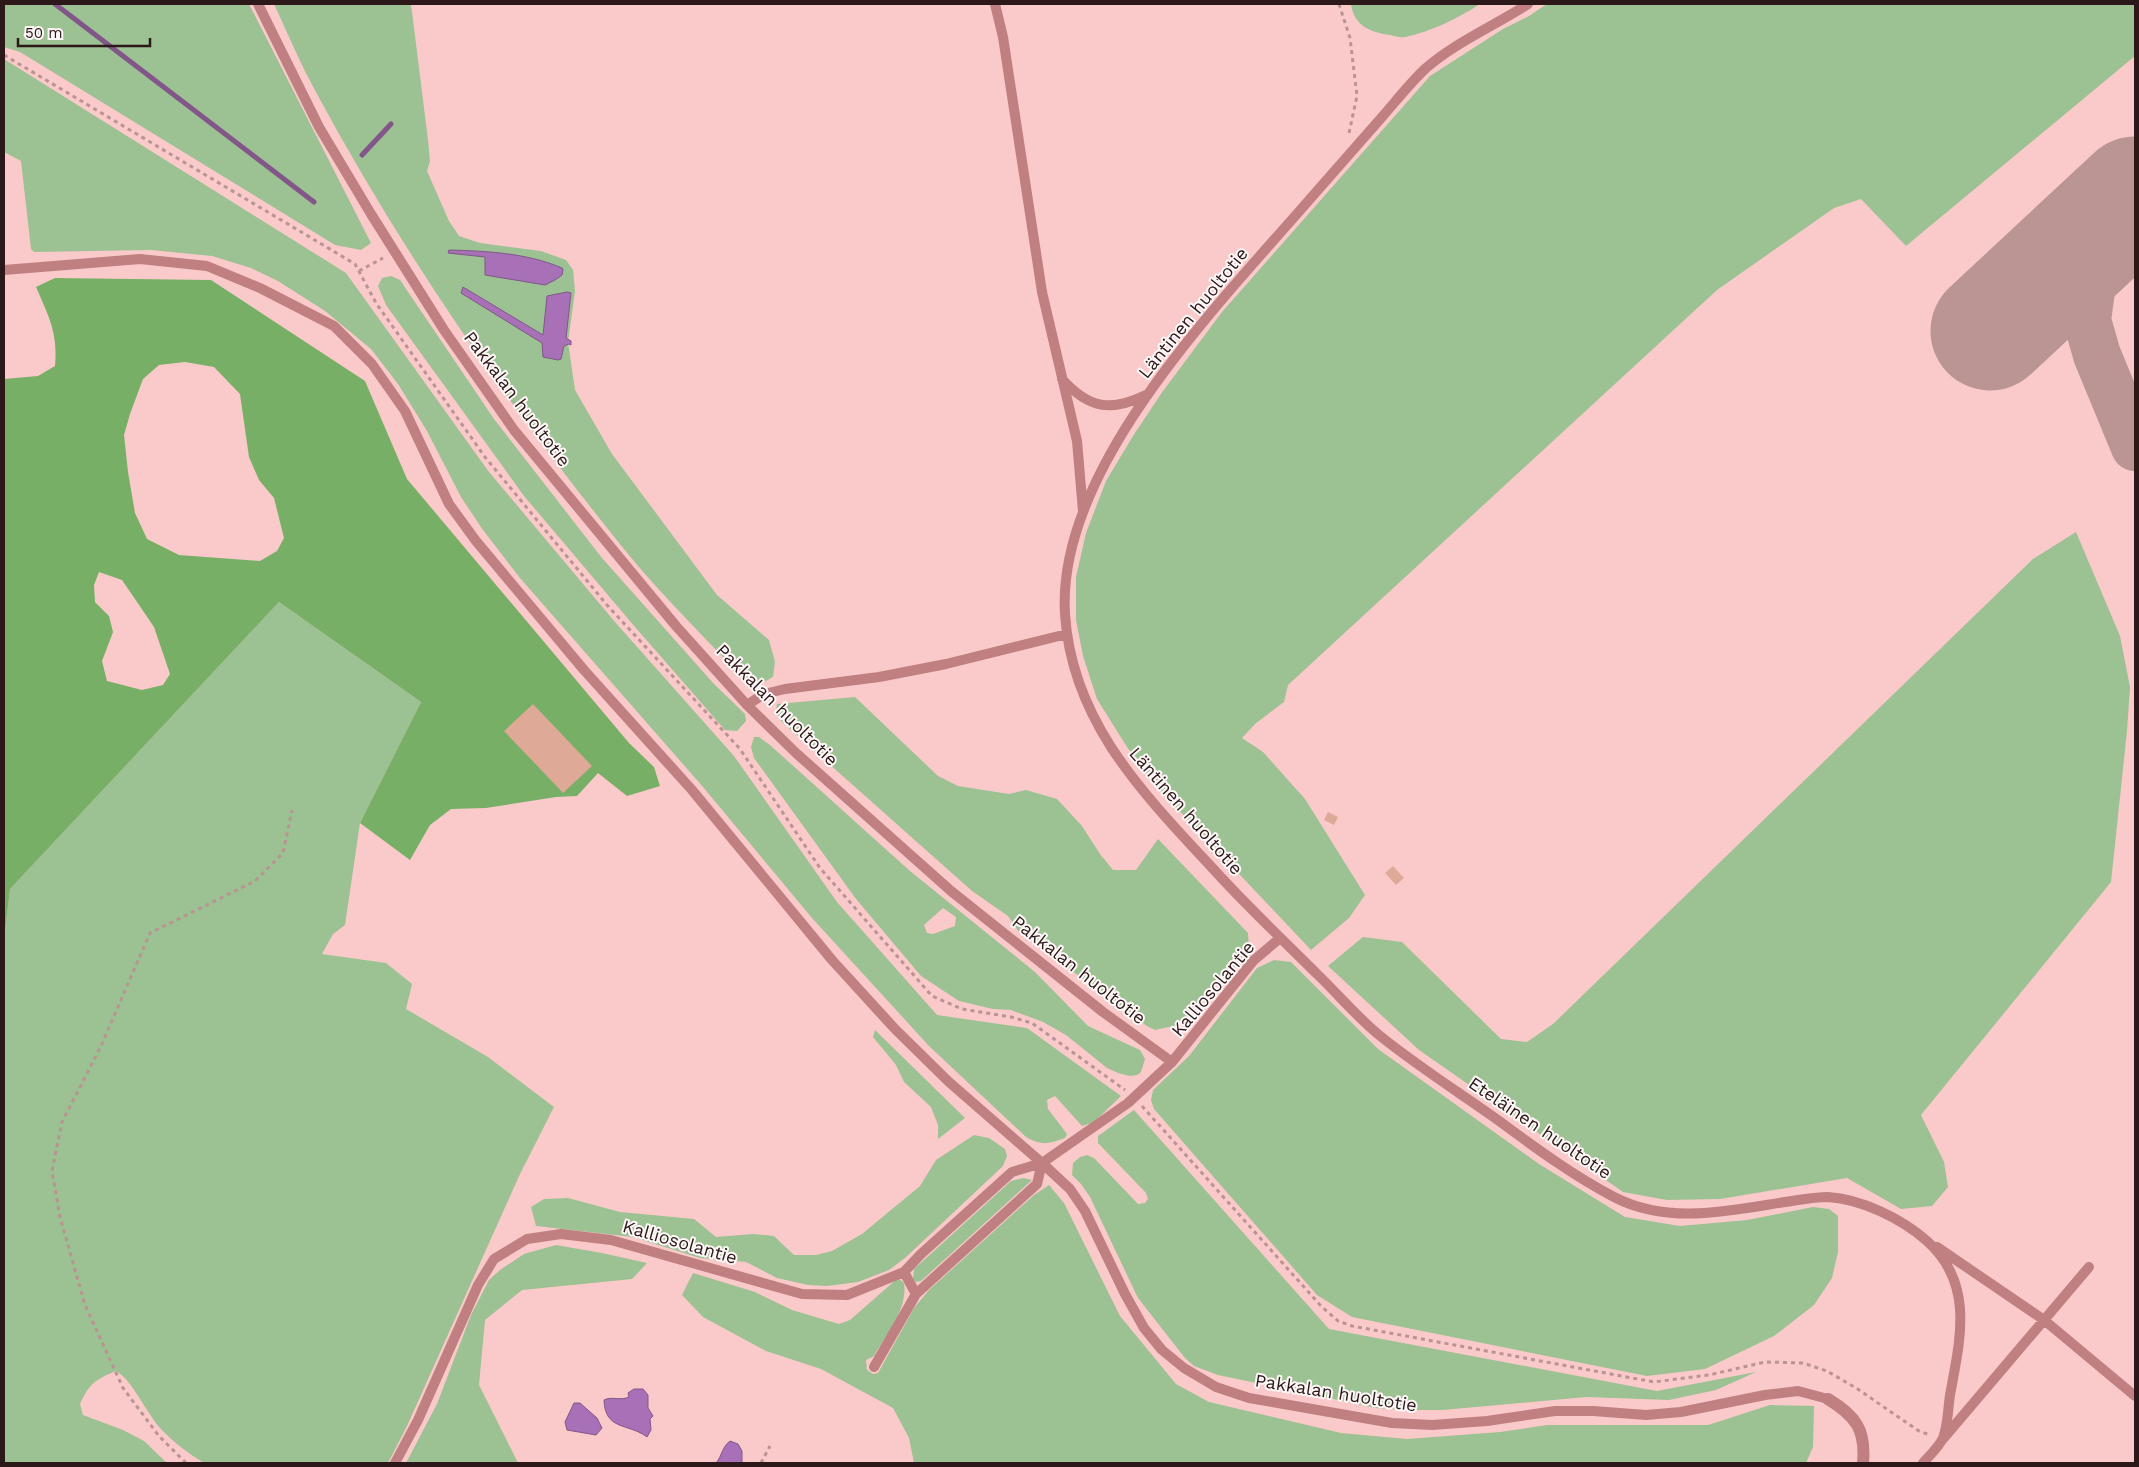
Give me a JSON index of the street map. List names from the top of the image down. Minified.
{"streets":{"street":["Pakkalan huoltotie"],"lane":["Läntinen huoltotie","Kalliosolantie","Eteläinen huoltotie"]},"crossings":[["Läntinen huoltotie","Kalliosolantie"],["Läntinen huoltotie","Eteläinen huoltotie"],["Pakkalan huoltotie","Kalliosolantie"],["Kalliosolantie","Eteläinen huoltotie"]],"scale_bar":"50 m"}
